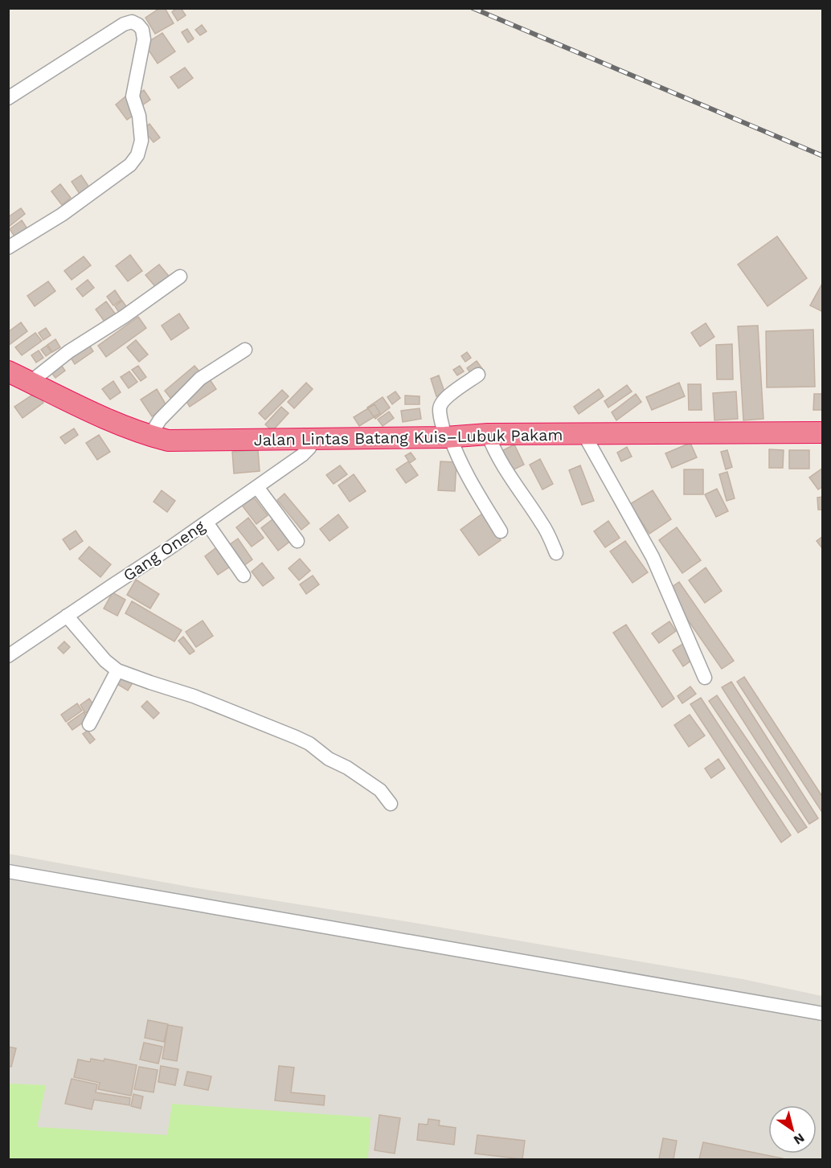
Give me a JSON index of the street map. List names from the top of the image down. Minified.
{"streets":{"highway":["Jalan Lintas Batang Kuis–Lubuk Pakam"],"street":["Gang Oneng"]},"crossings":[["Jalan Lintas Batang Kuis–Lubuk Pakam","Gang Oneng"]],"north":"bottom right"}
